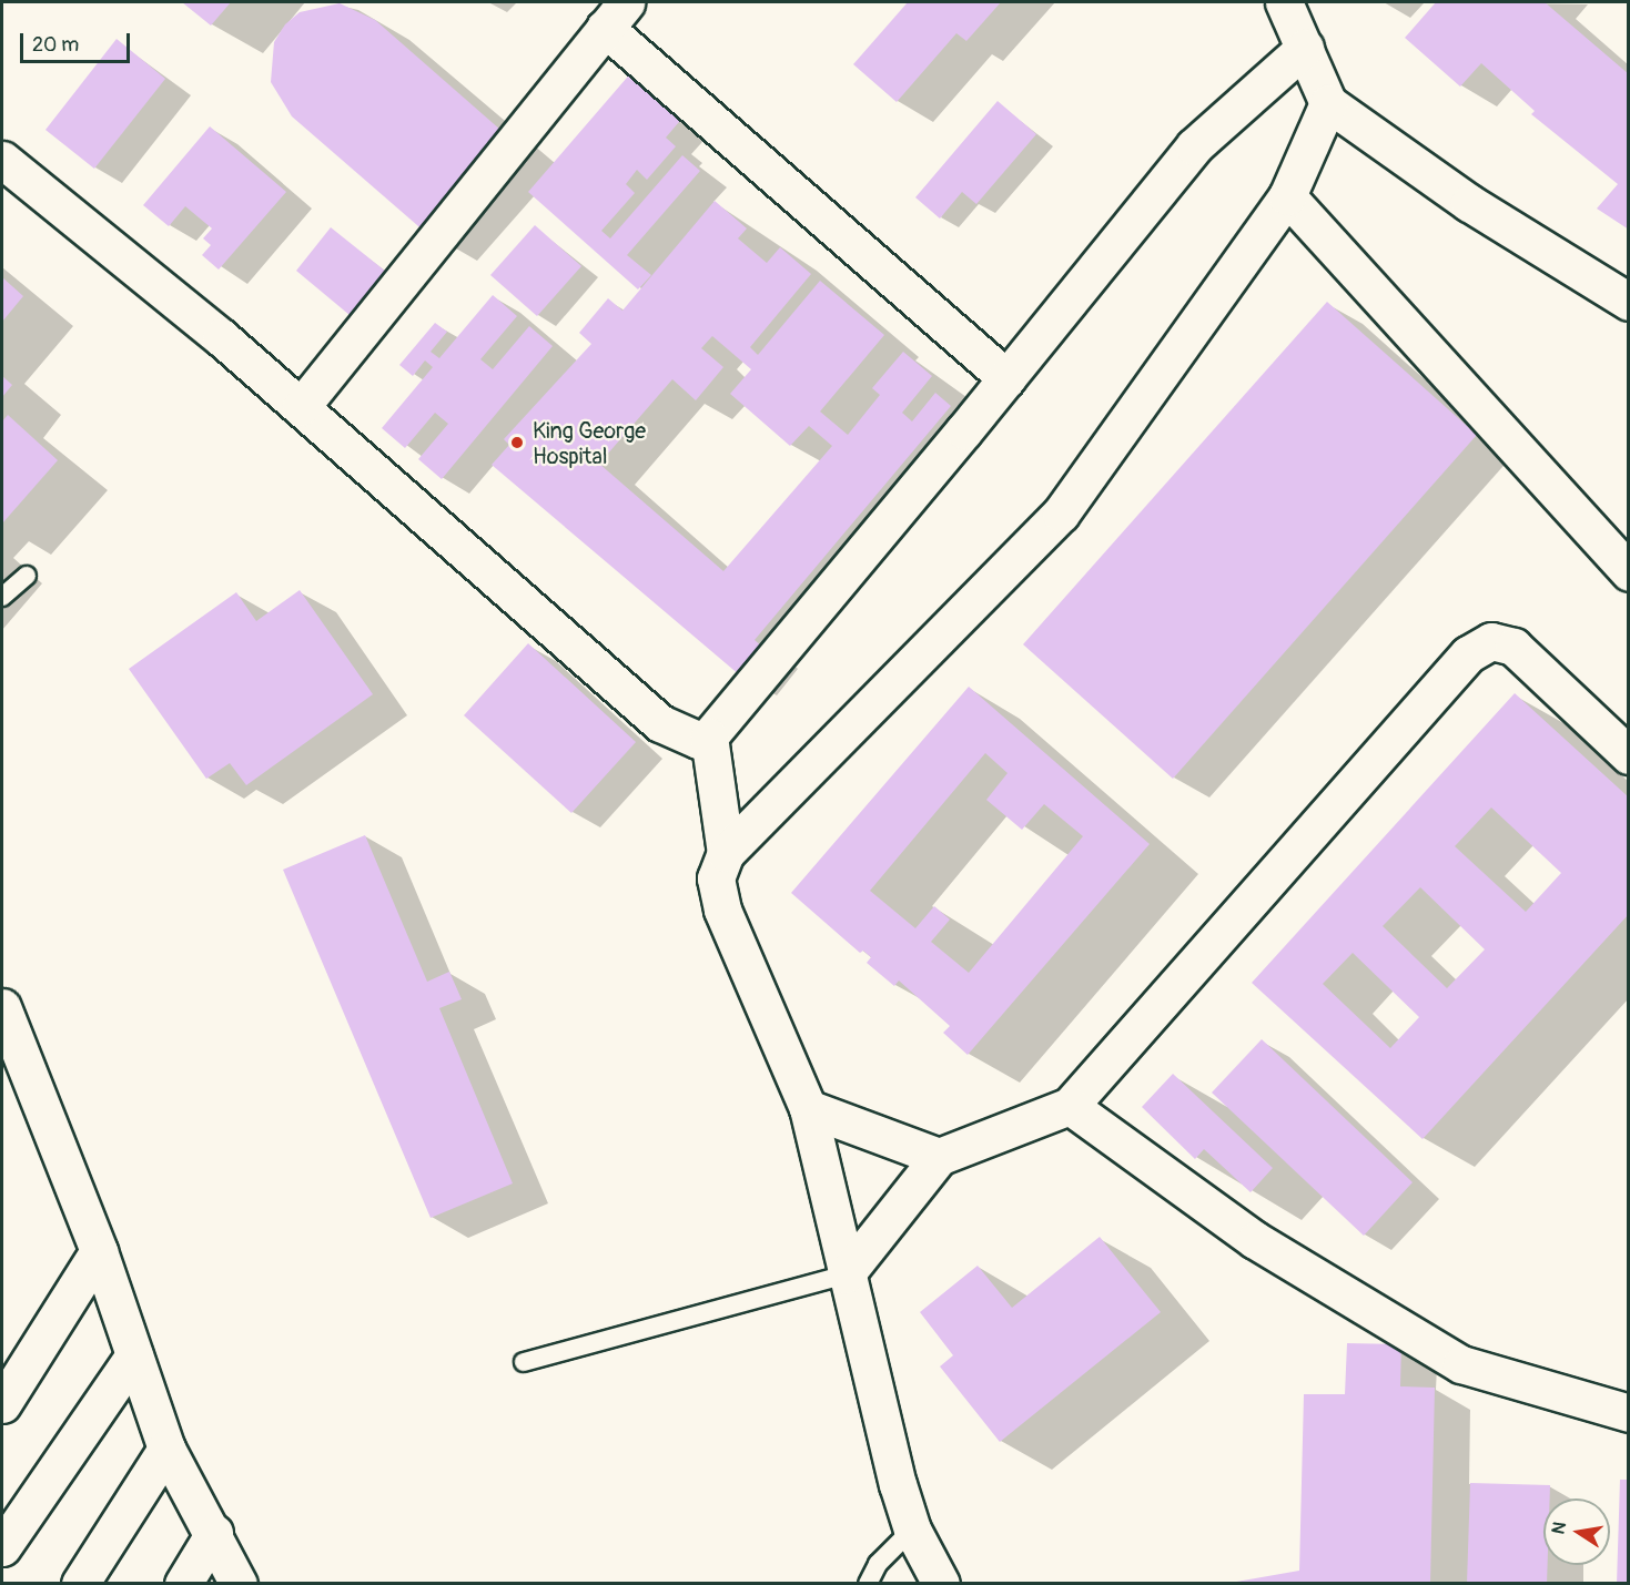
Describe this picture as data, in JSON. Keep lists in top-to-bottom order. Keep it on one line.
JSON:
{"places":["King George Hospital"],"scale_bar":"20 m","north":"left"}
